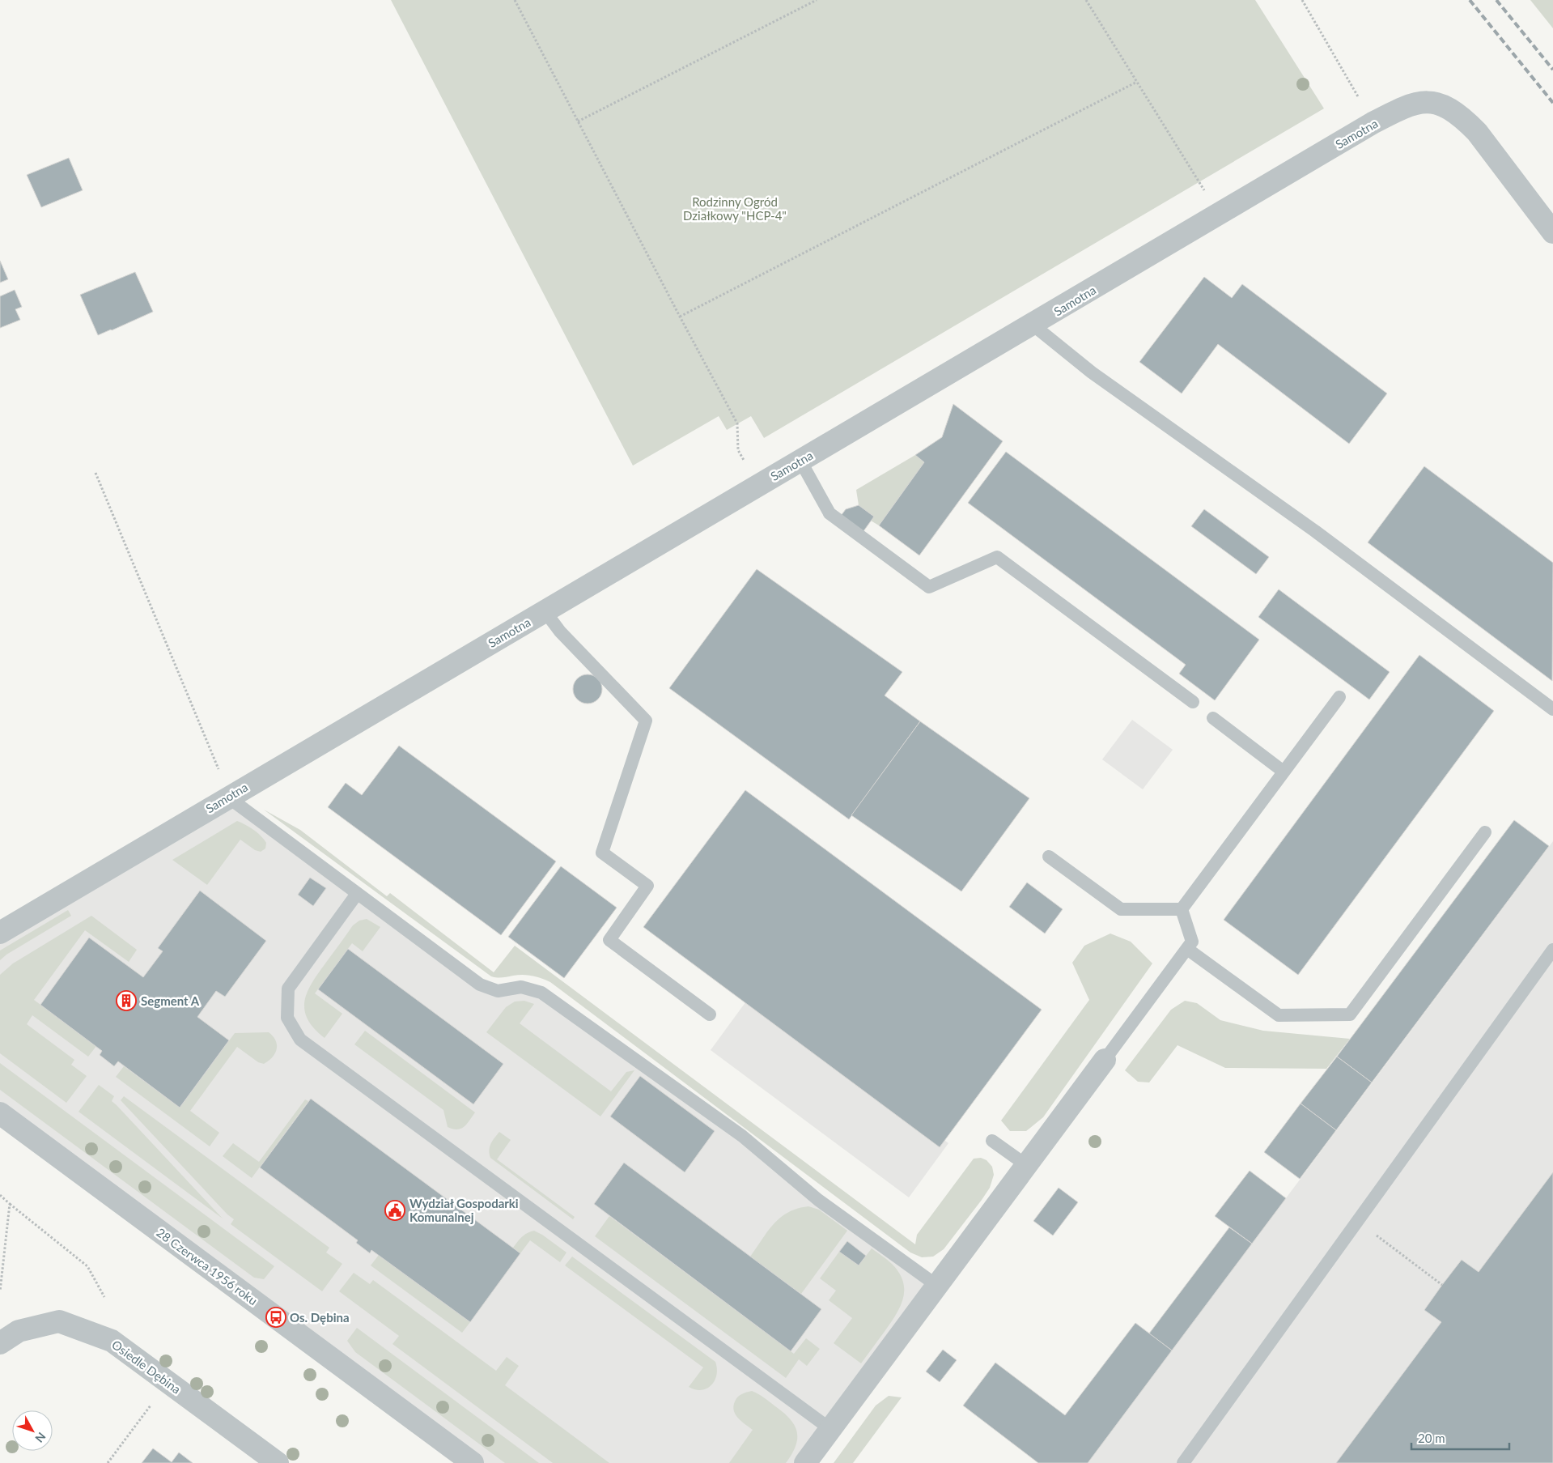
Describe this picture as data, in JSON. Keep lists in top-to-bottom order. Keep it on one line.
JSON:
{"streets":{"street":["Samotna","28 Czerwca 1956 roku","Osiedle Dębina"]},"parks":["Rodzinny Ogród Działkowy \"HCP-4\""],"places":{"building":["Segment A"],"public building":["Wydział Gospodarki Komunalnej"],"bus stop":["Os. Dębina"]},"scale_bar":"20 m","north":"bottom right"}
